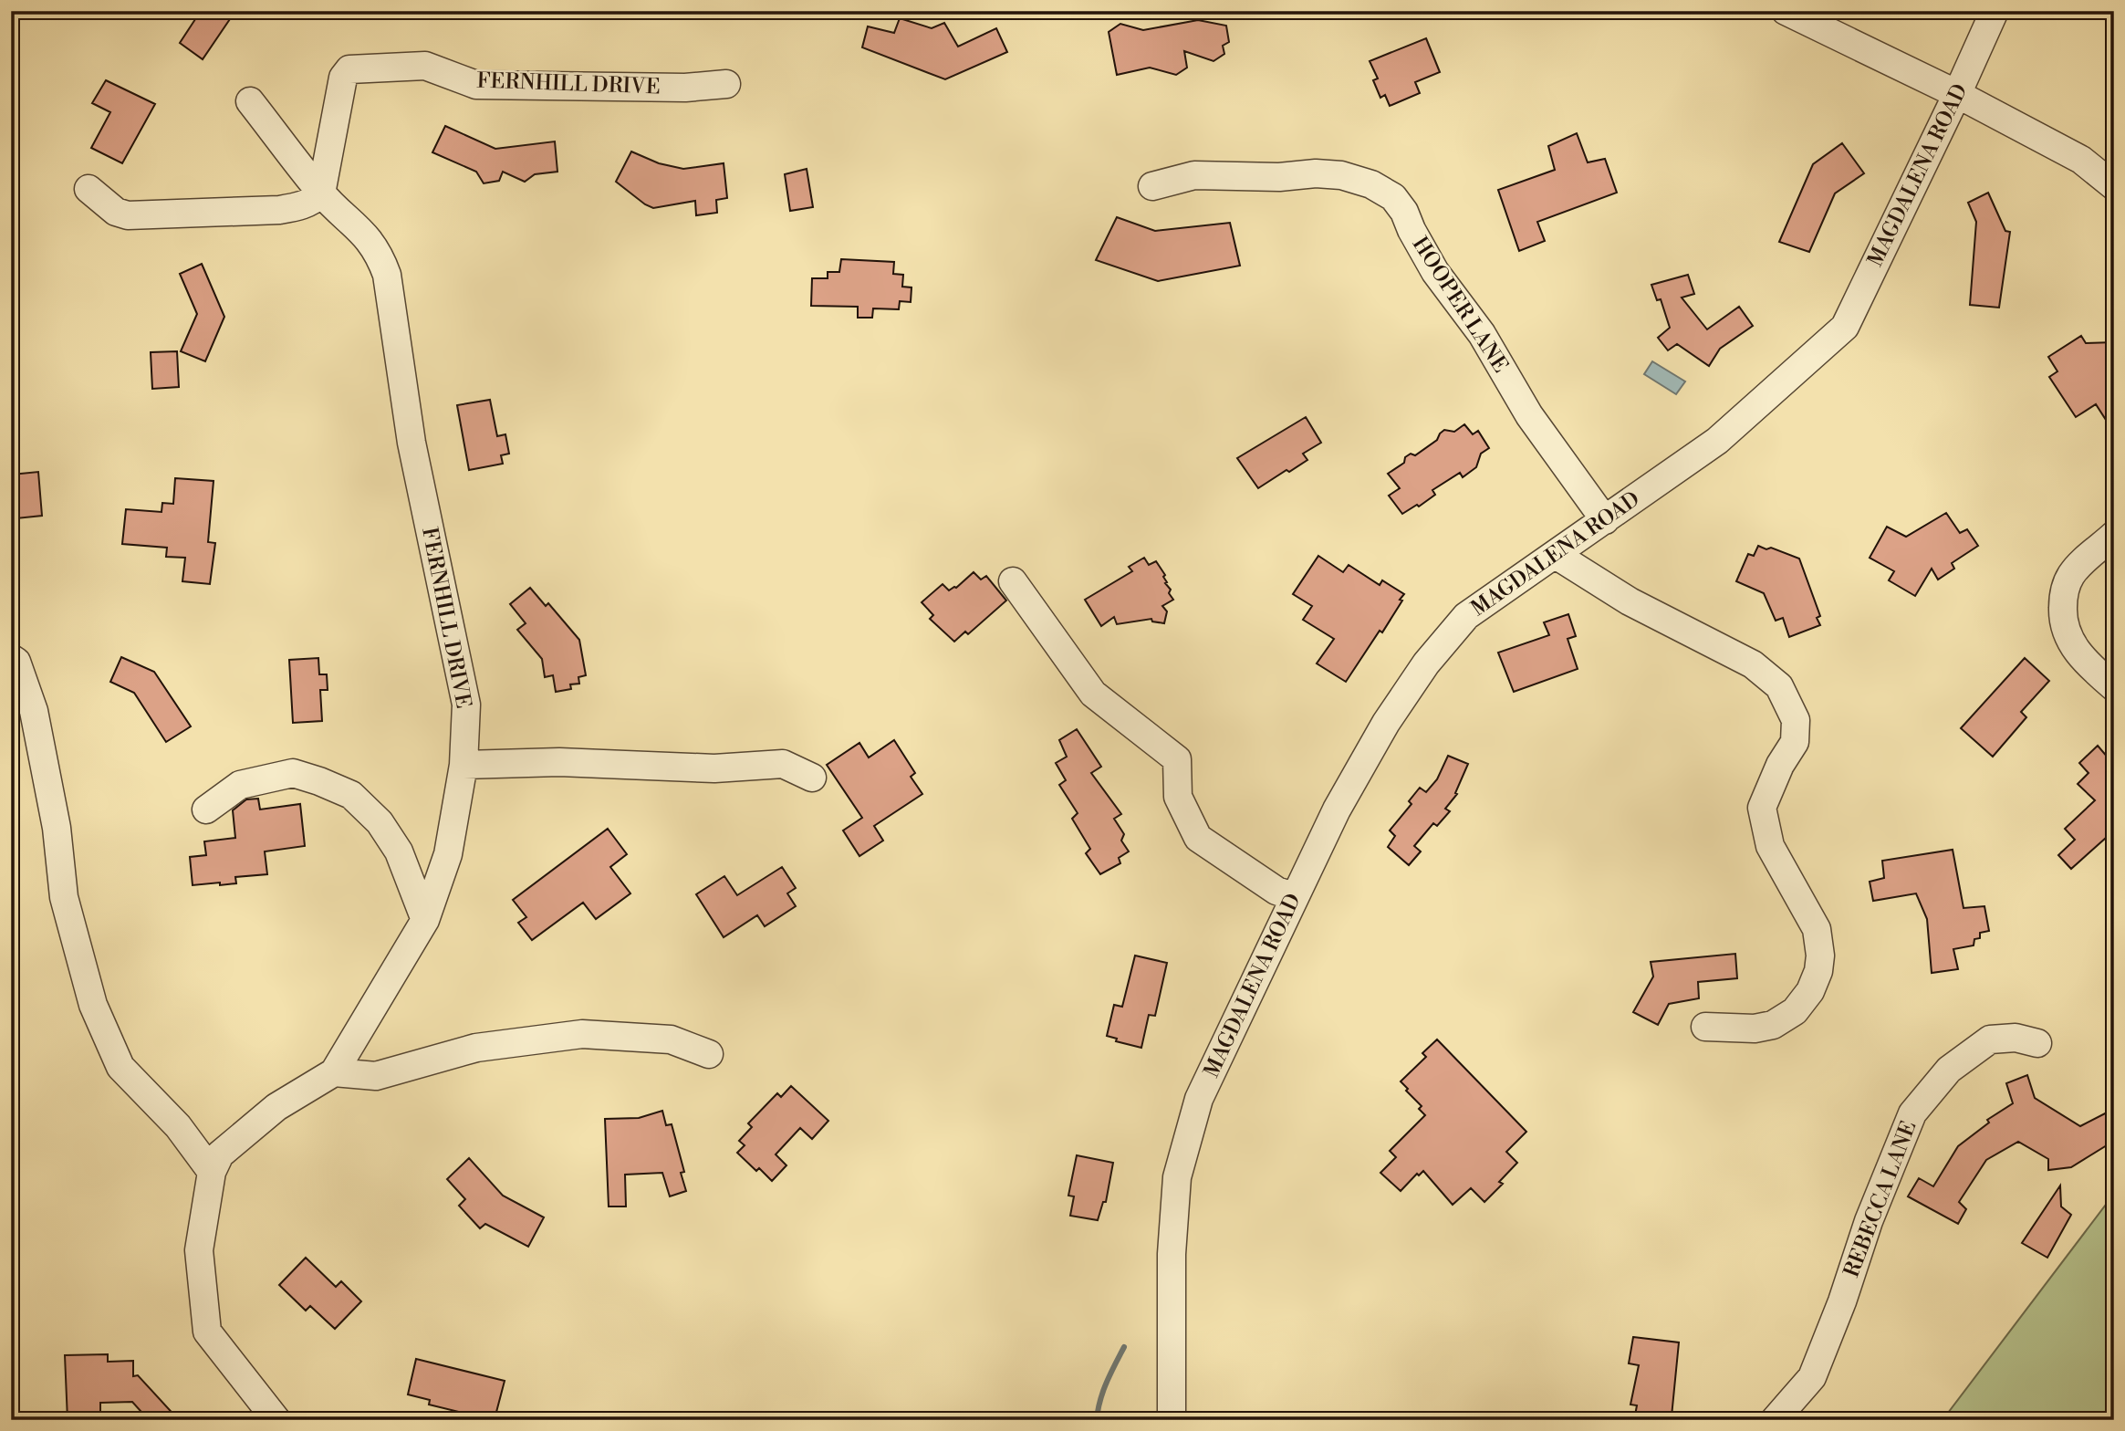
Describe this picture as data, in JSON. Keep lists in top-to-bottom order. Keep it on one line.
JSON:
{"streets":{"street":["FERNHILL DRIVE","MAGDALENA ROAD","HOOPER LANE","REBECCA LANE"]},"crossings":[["MAGDALENA ROAD","HOOPER LANE"]]}
